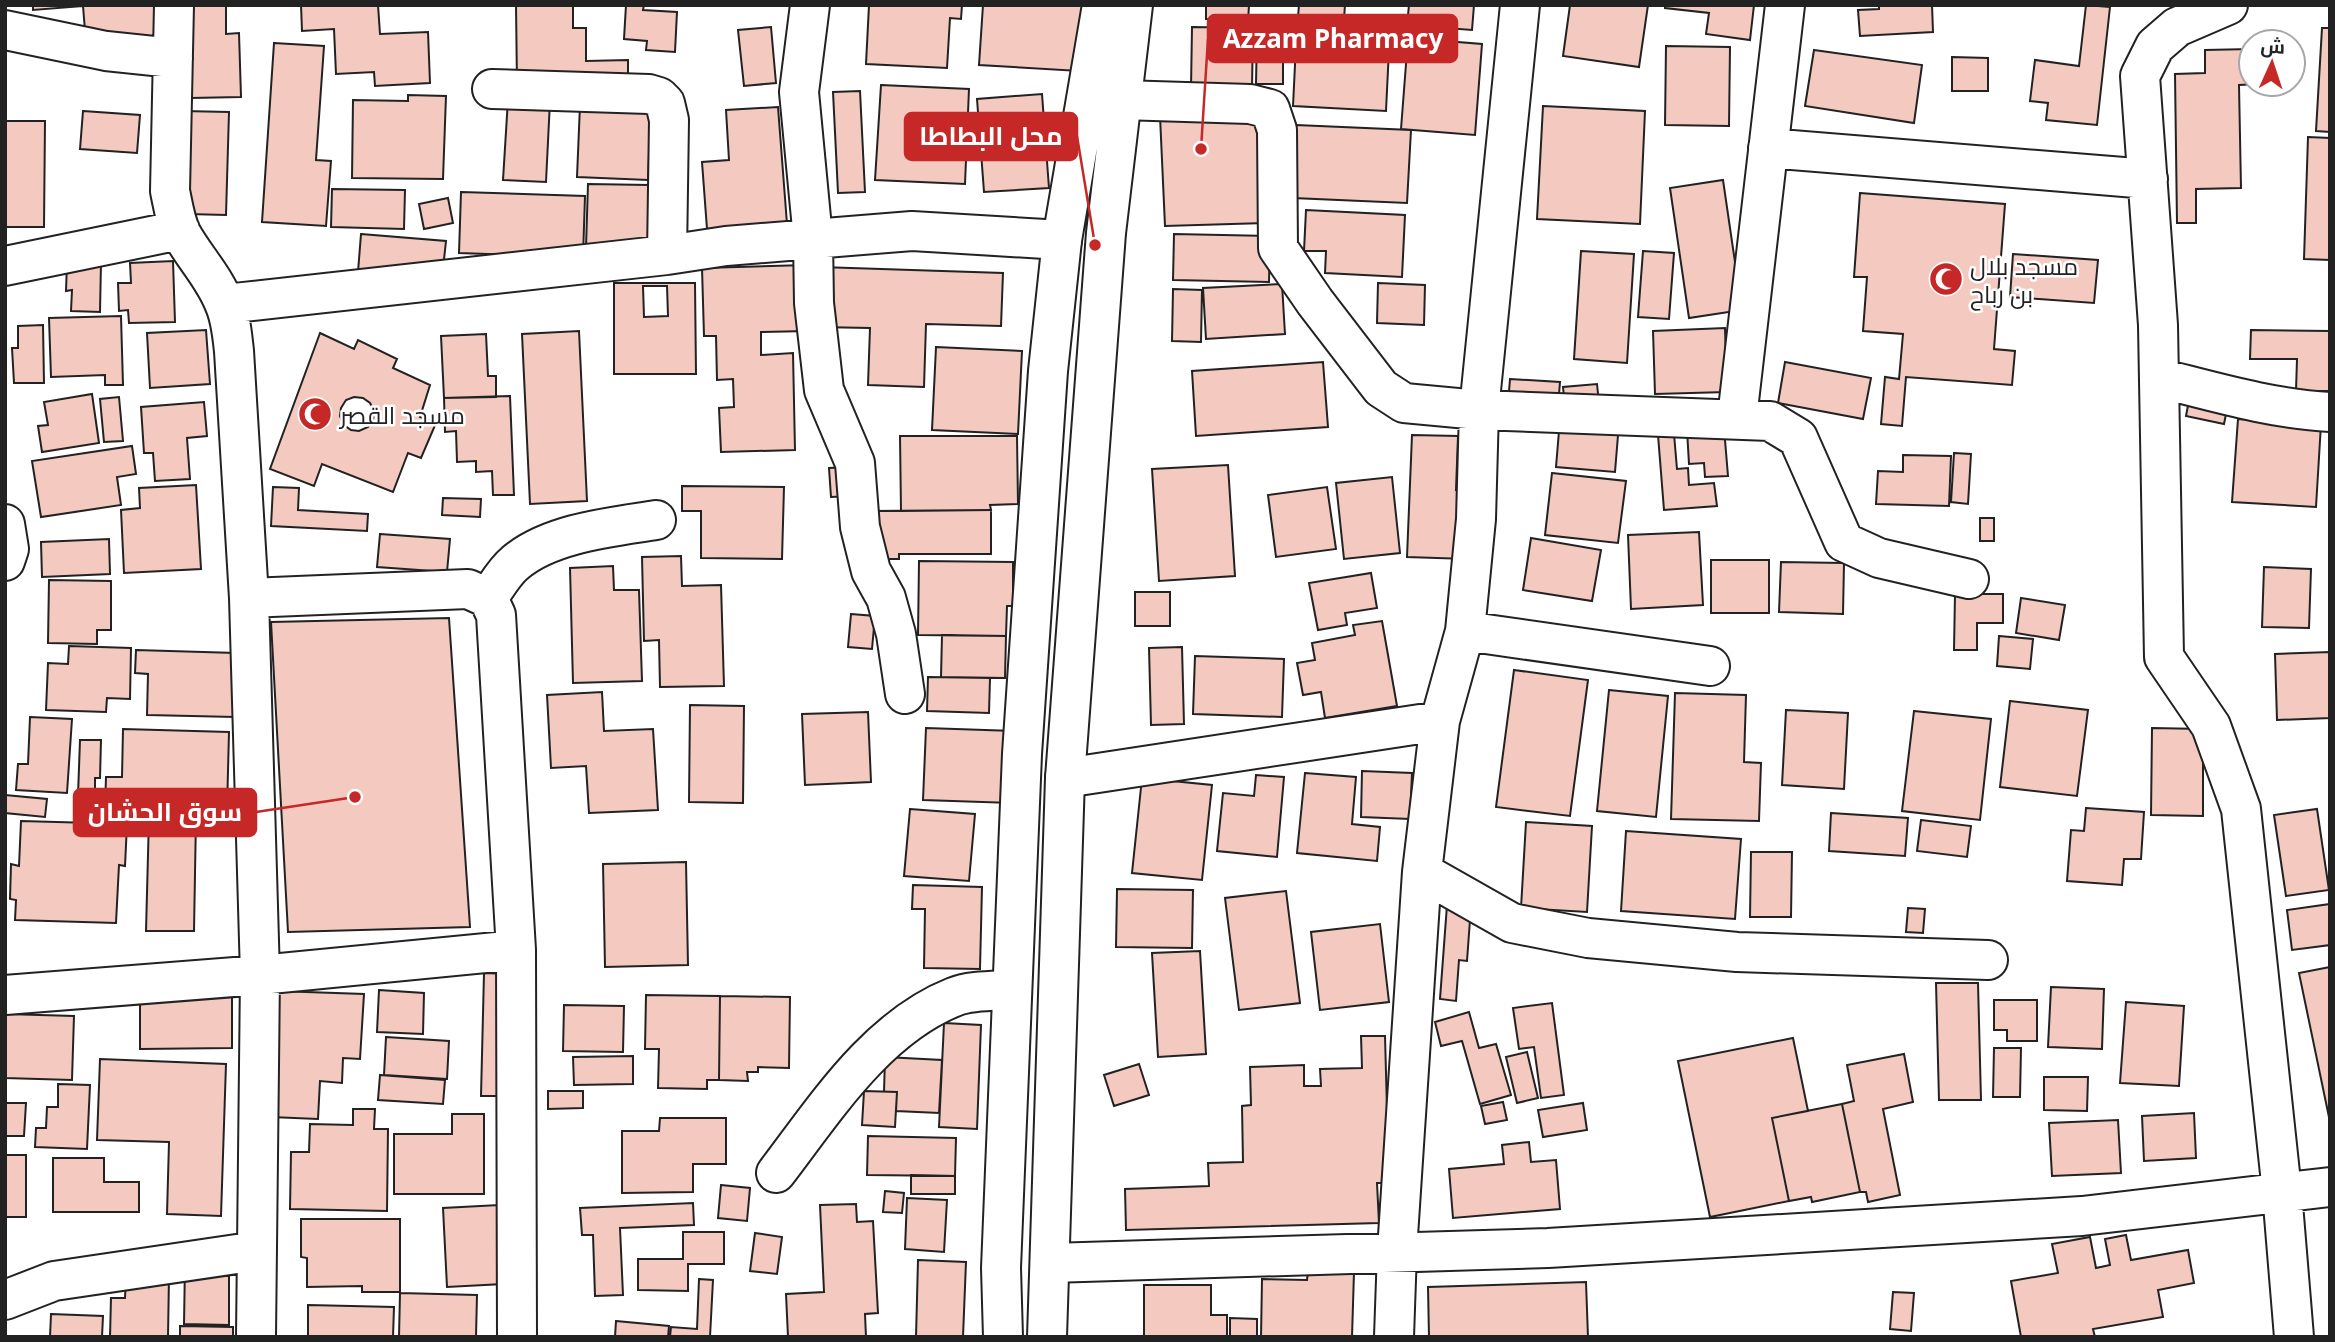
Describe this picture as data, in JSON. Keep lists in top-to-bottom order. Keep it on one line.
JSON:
{"places":{"other":["Azzam Pharmacy","محل البطاطا","سوق الحشان"],"mosque":["مسجد بلال بن رباح","مسجد القصر"]},"north":"top"}
